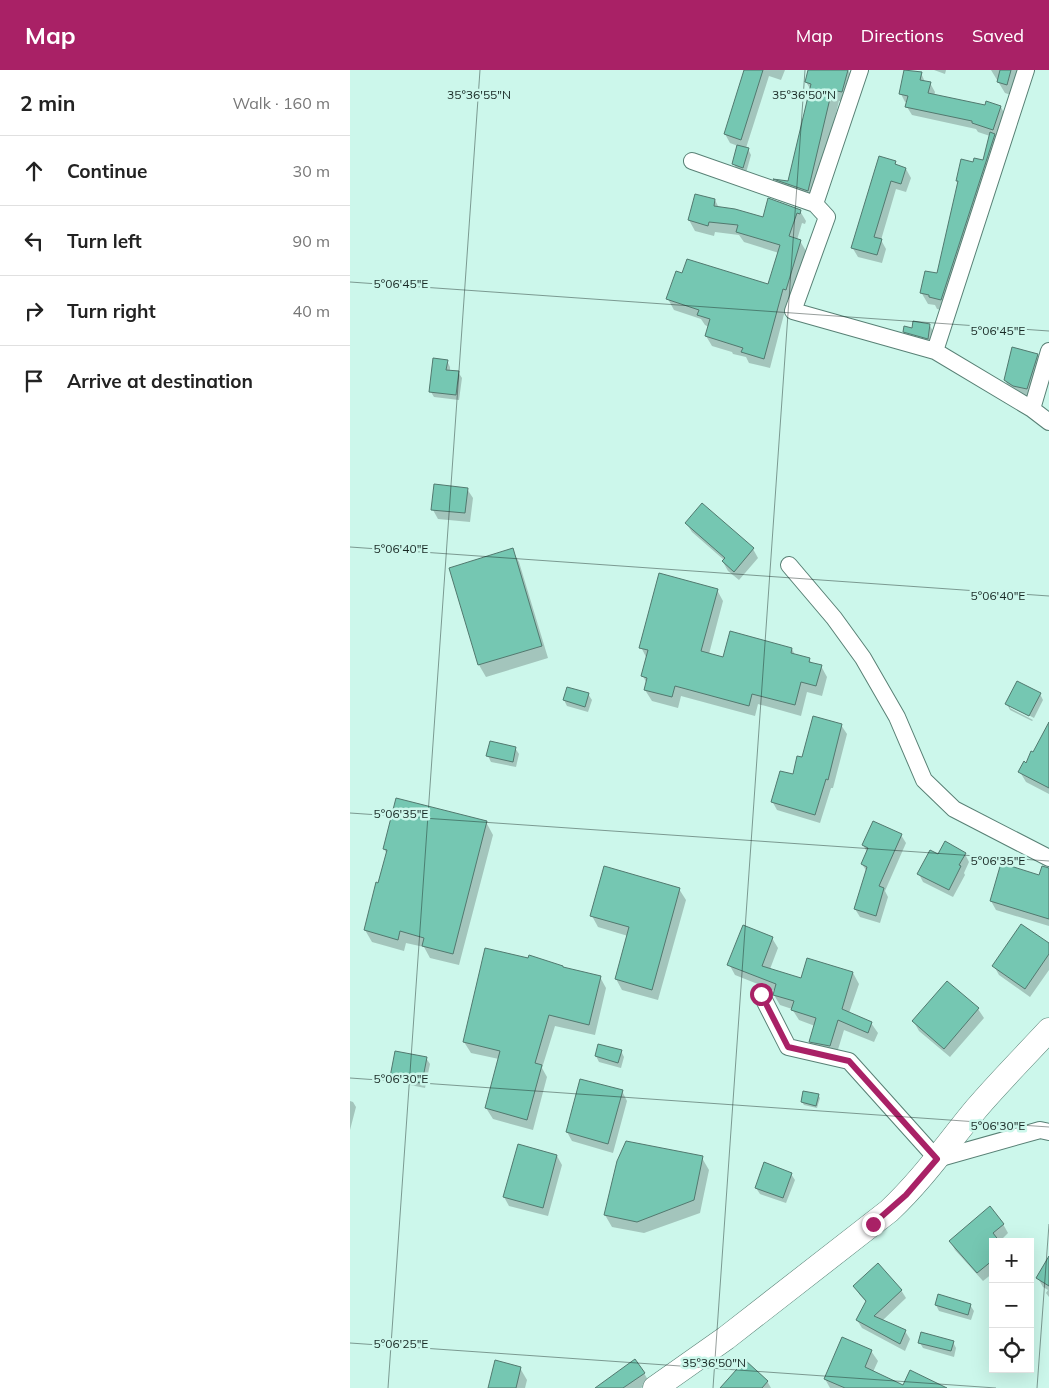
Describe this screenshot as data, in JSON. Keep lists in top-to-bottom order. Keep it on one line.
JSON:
{"page":{"header":"Map","nav":["Map","Directions","Saved"],"heading":["2 min","Walk · 160 m"],"list":[["Continue","30 m"],["Turn left","90 m"],["Turn right","40 m"],"Arrive at destination"],"map_buttons":["+","−"]},"coordinates":["35°36'55\"N","35°36'50\"N","5°06'45\"E","5°06'40\"E","5°06'35\"E","5°06'30\"E","5°06'25\"E"]}
